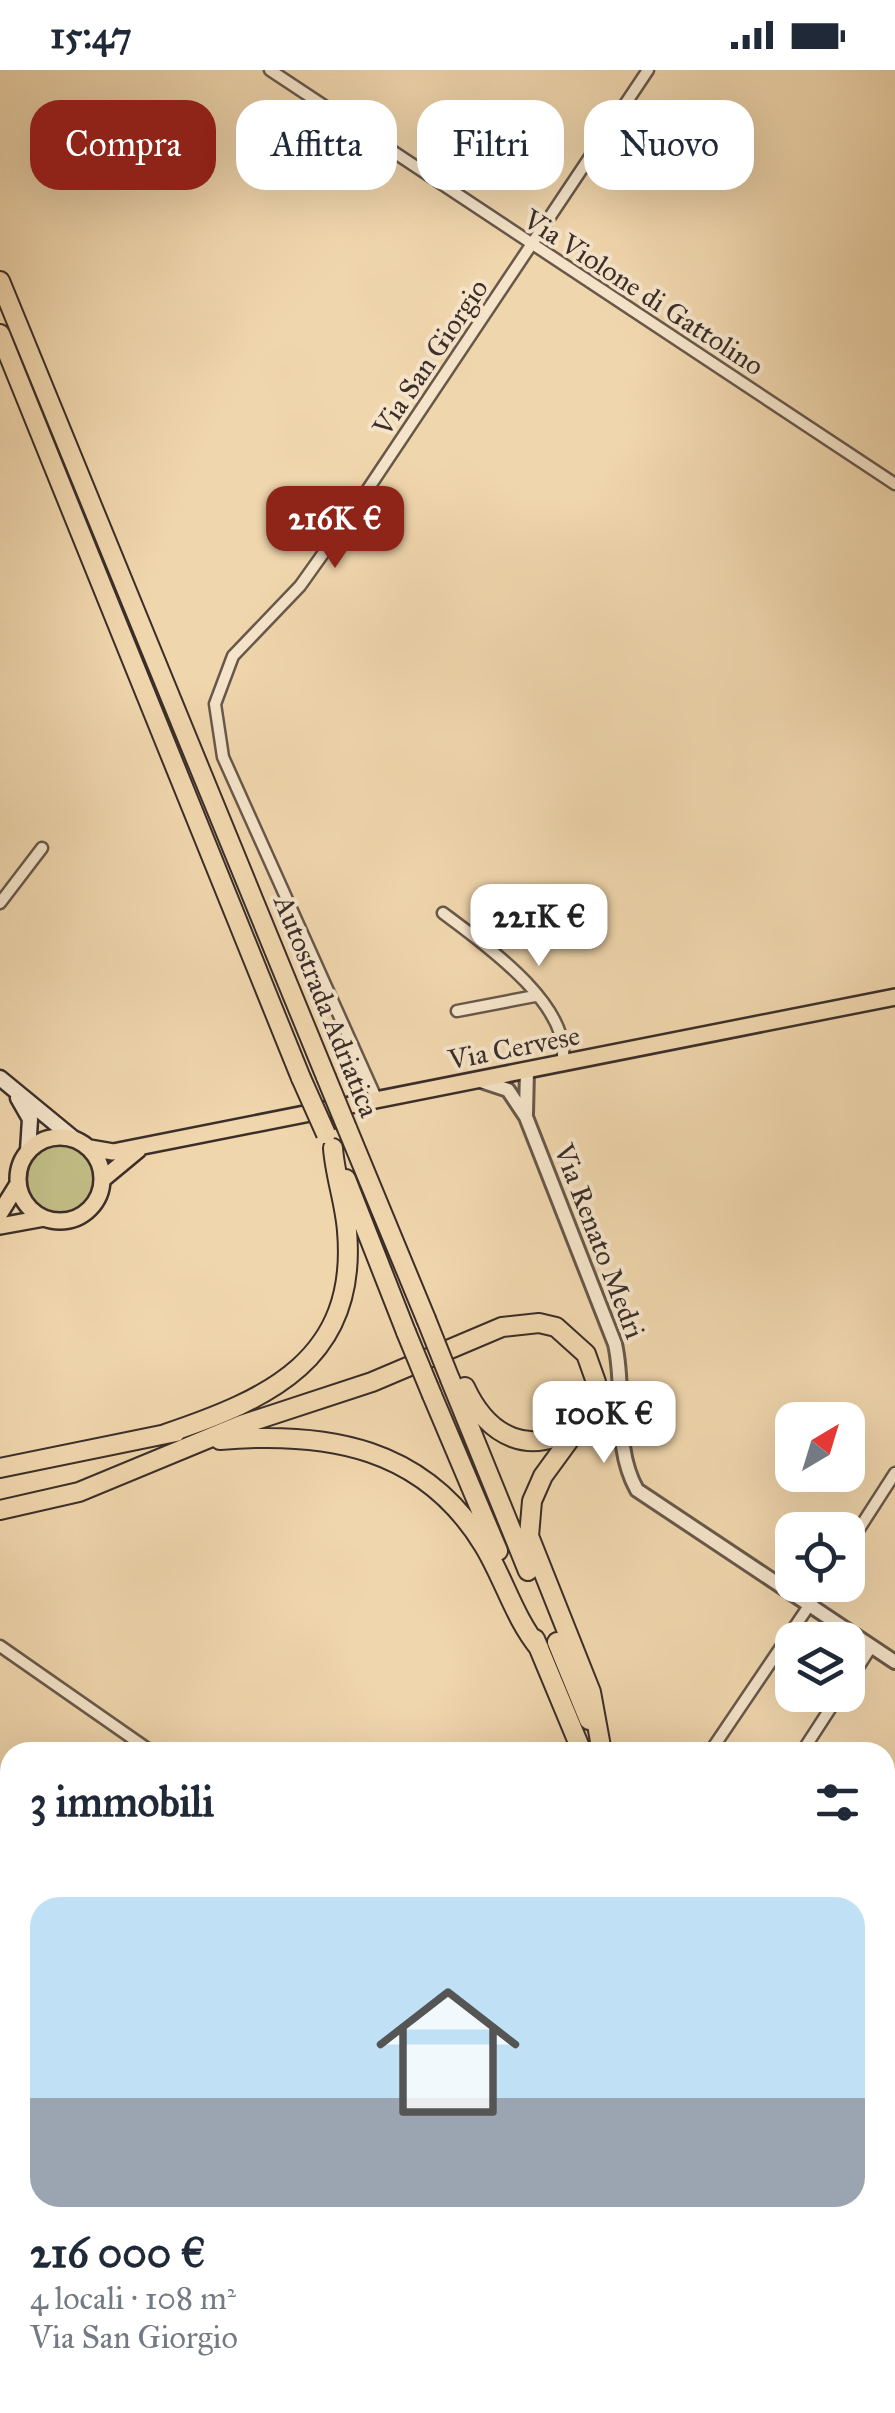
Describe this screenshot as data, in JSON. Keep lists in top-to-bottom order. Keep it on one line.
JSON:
{"streets":{"highway":["Autostrada Adriatica"],"main road":["Via Cervese"],"street":["Via Violone di Gattolino","Via San Giorgio","Via Renato Medri"]},"crossings":[["Via Violone di Gattolino","Via San Giorgio"],["Via San Giorgio","Via Cervese"],["Via Cervese","Via Renato Medri"]],"north":"top right","page":{"status":"15:47","chip":["Compra","Affitta","Filtri","Nuovo"],"price":["216K €","221K €","100K €"],"heading":"3 immobili","list":[{"name":"216 000 €","note":"4 locali · 108 m² · Via San Giorgio"}]}}
